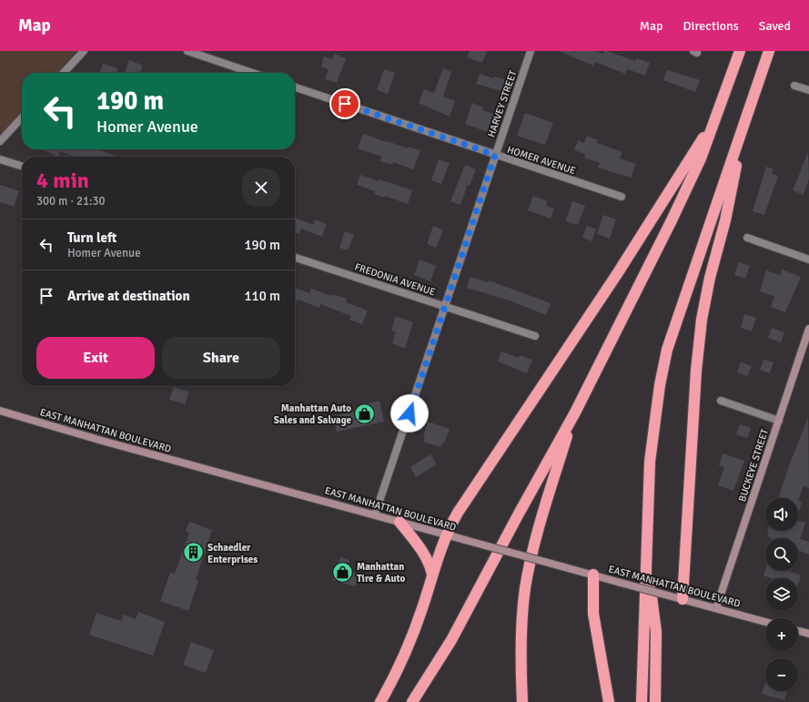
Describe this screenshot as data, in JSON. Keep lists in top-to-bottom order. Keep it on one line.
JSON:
{"streets":{"street":["HARVEY STREET","HOMER AVENUE","FREDONIA AVENUE","EAST MANHATTAN BOULEVARD","BUCKEYE STREET"]},"crossings":[["HARVEY STREET","HOMER AVENUE"],["HARVEY STREET","FREDONIA AVENUE"],["HARVEY STREET","EAST MANHATTAN BOULEVARD"],["EAST MANHATTAN BOULEVARD","BUCKEYE STREET"]],"places":{"shop":["Manhattan Auto Sales and Salvage","Manhattan Tire & Auto"],"building":["Schaedler Enterprises"]},"page":{"header":"Map","nav":["Map","Directions","Saved"],"turn":["190 m","Homer Avenue"],"heading":["4 min","300 m · 21:30"],"list":[{"name":"Turn left","note":"Homer Avenue","value":"190 m"},{"name":"Arrive at destination","value":"110 m"}],"buttons":["Exit","Share"],"map_buttons":["+","−"]}}
